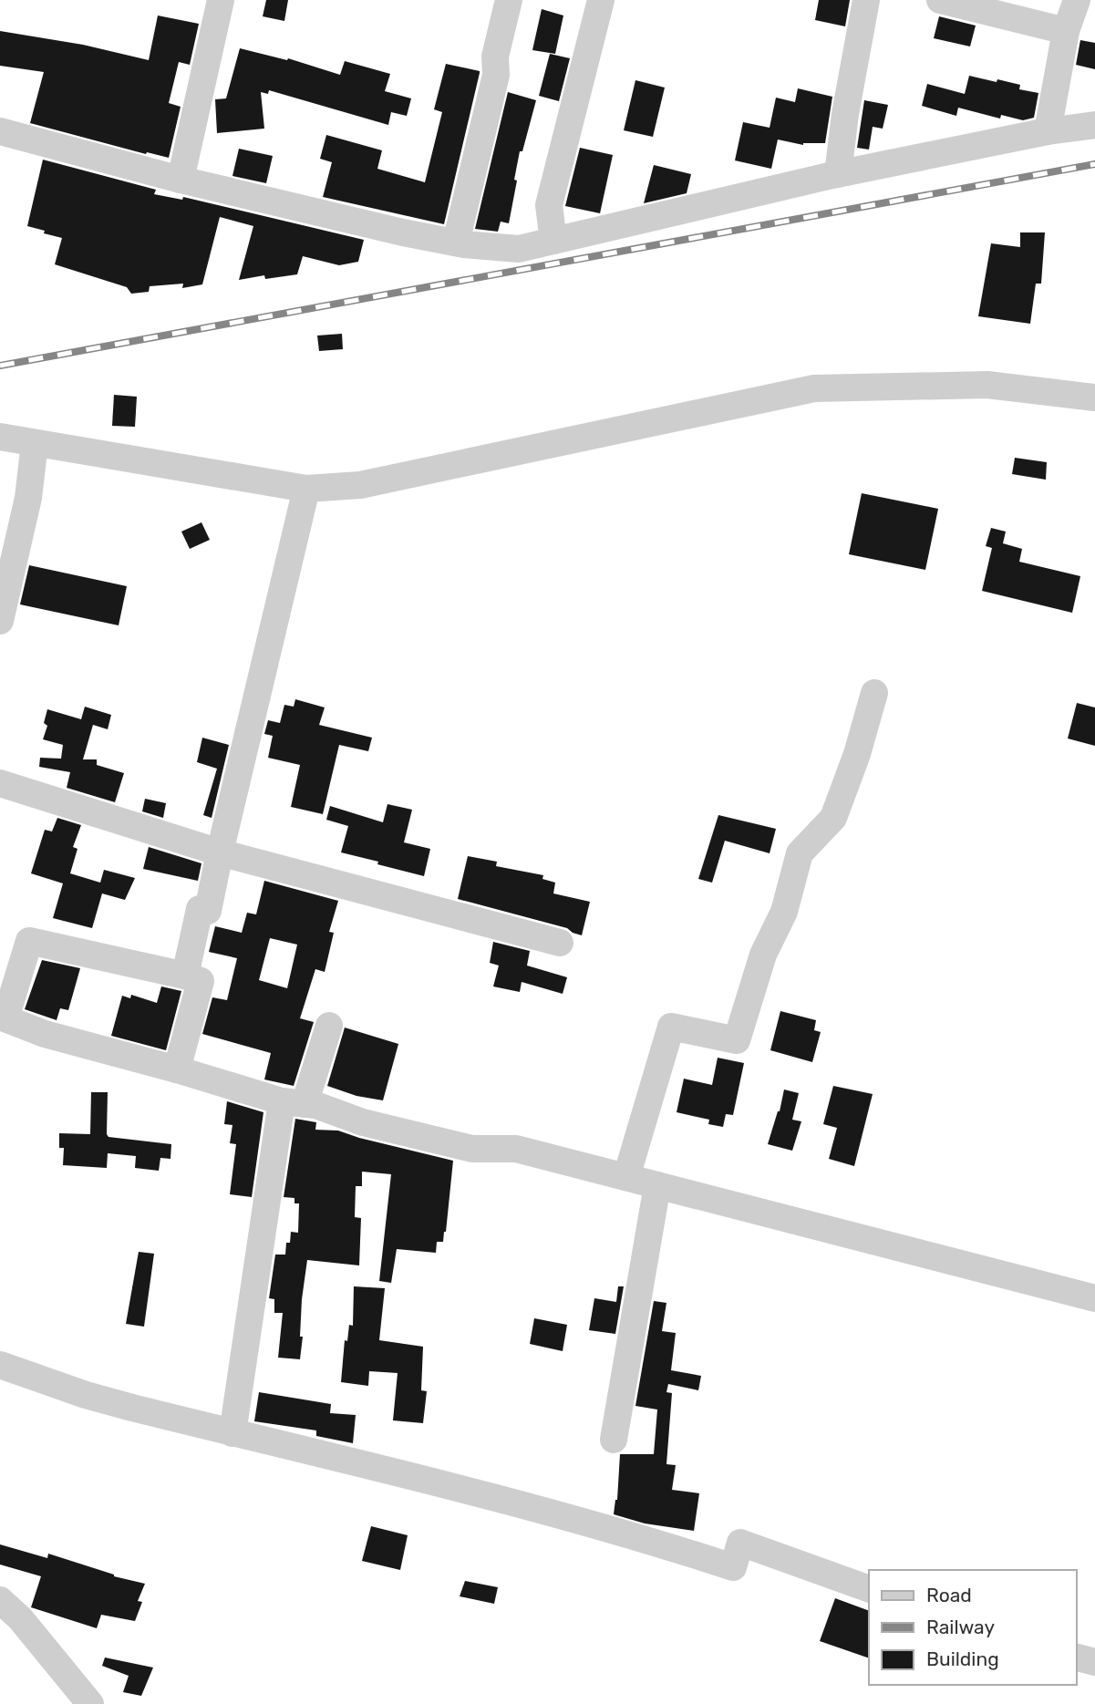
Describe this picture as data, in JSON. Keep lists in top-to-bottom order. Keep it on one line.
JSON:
{"legend":["Road","Railway","Building"]}
